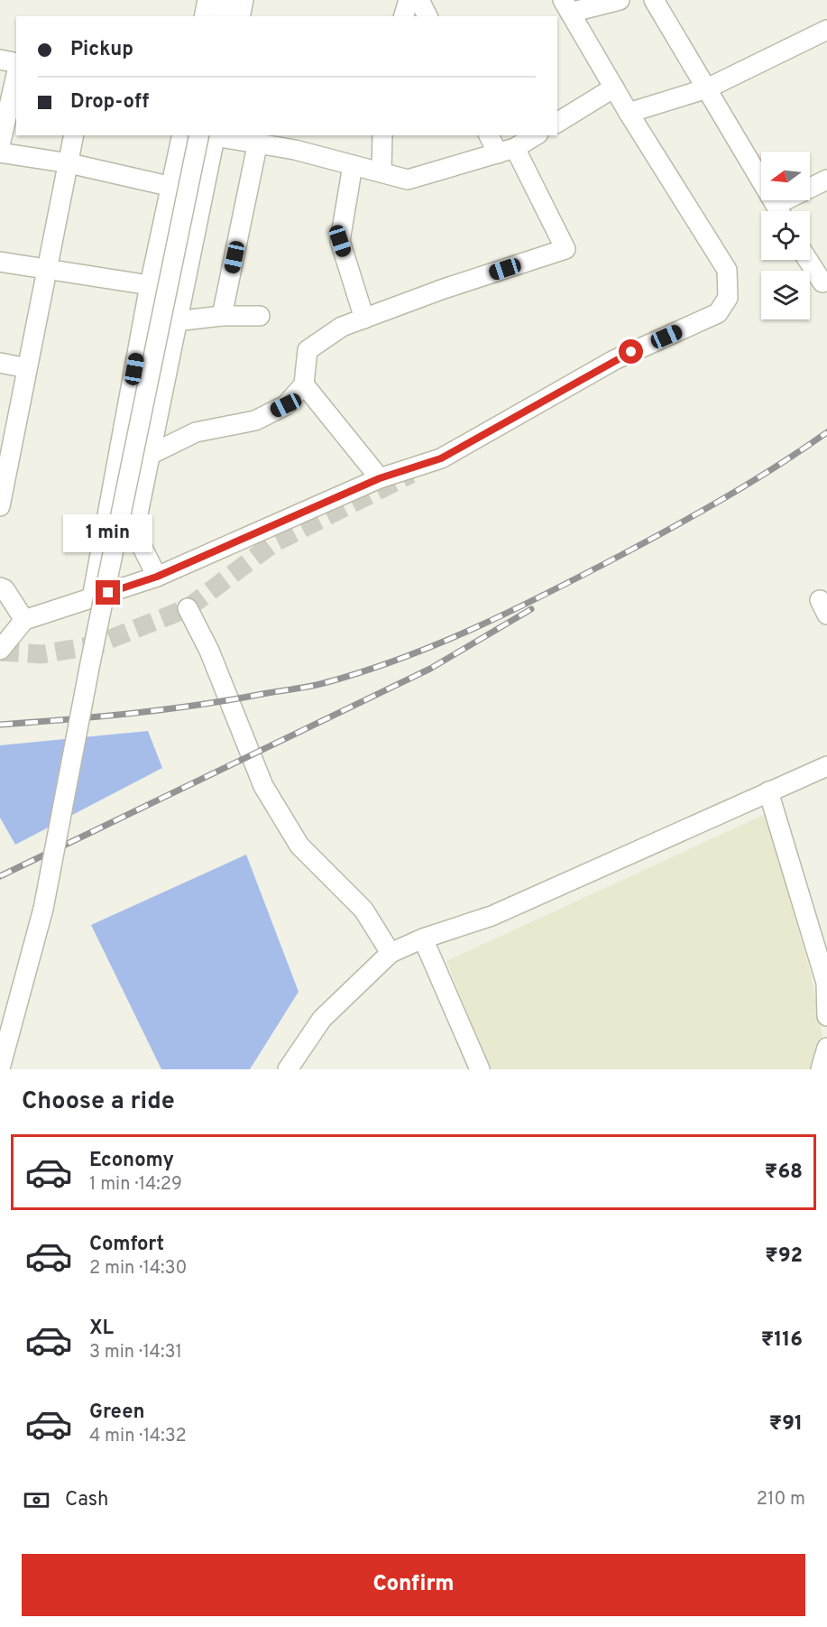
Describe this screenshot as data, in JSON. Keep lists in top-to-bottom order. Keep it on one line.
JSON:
{"north":"left","page":{"banner":["Pickup","Drop-off"],"bubble":"1 min","heading":"Choose a ride","list":[{"name":"Economy","note":"1 min · 14:29","value":"₹68"},{"name":"Comfort","note":"2 min · 14:30","value":"₹92"},{"name":"XL","note":"3 min · 14:31","value":"₹116"},{"name":"Green","note":"4 min · 14:32","value":"₹91"}],"pay":["Cash","210 m"],"buttons":"Confirm"}}
